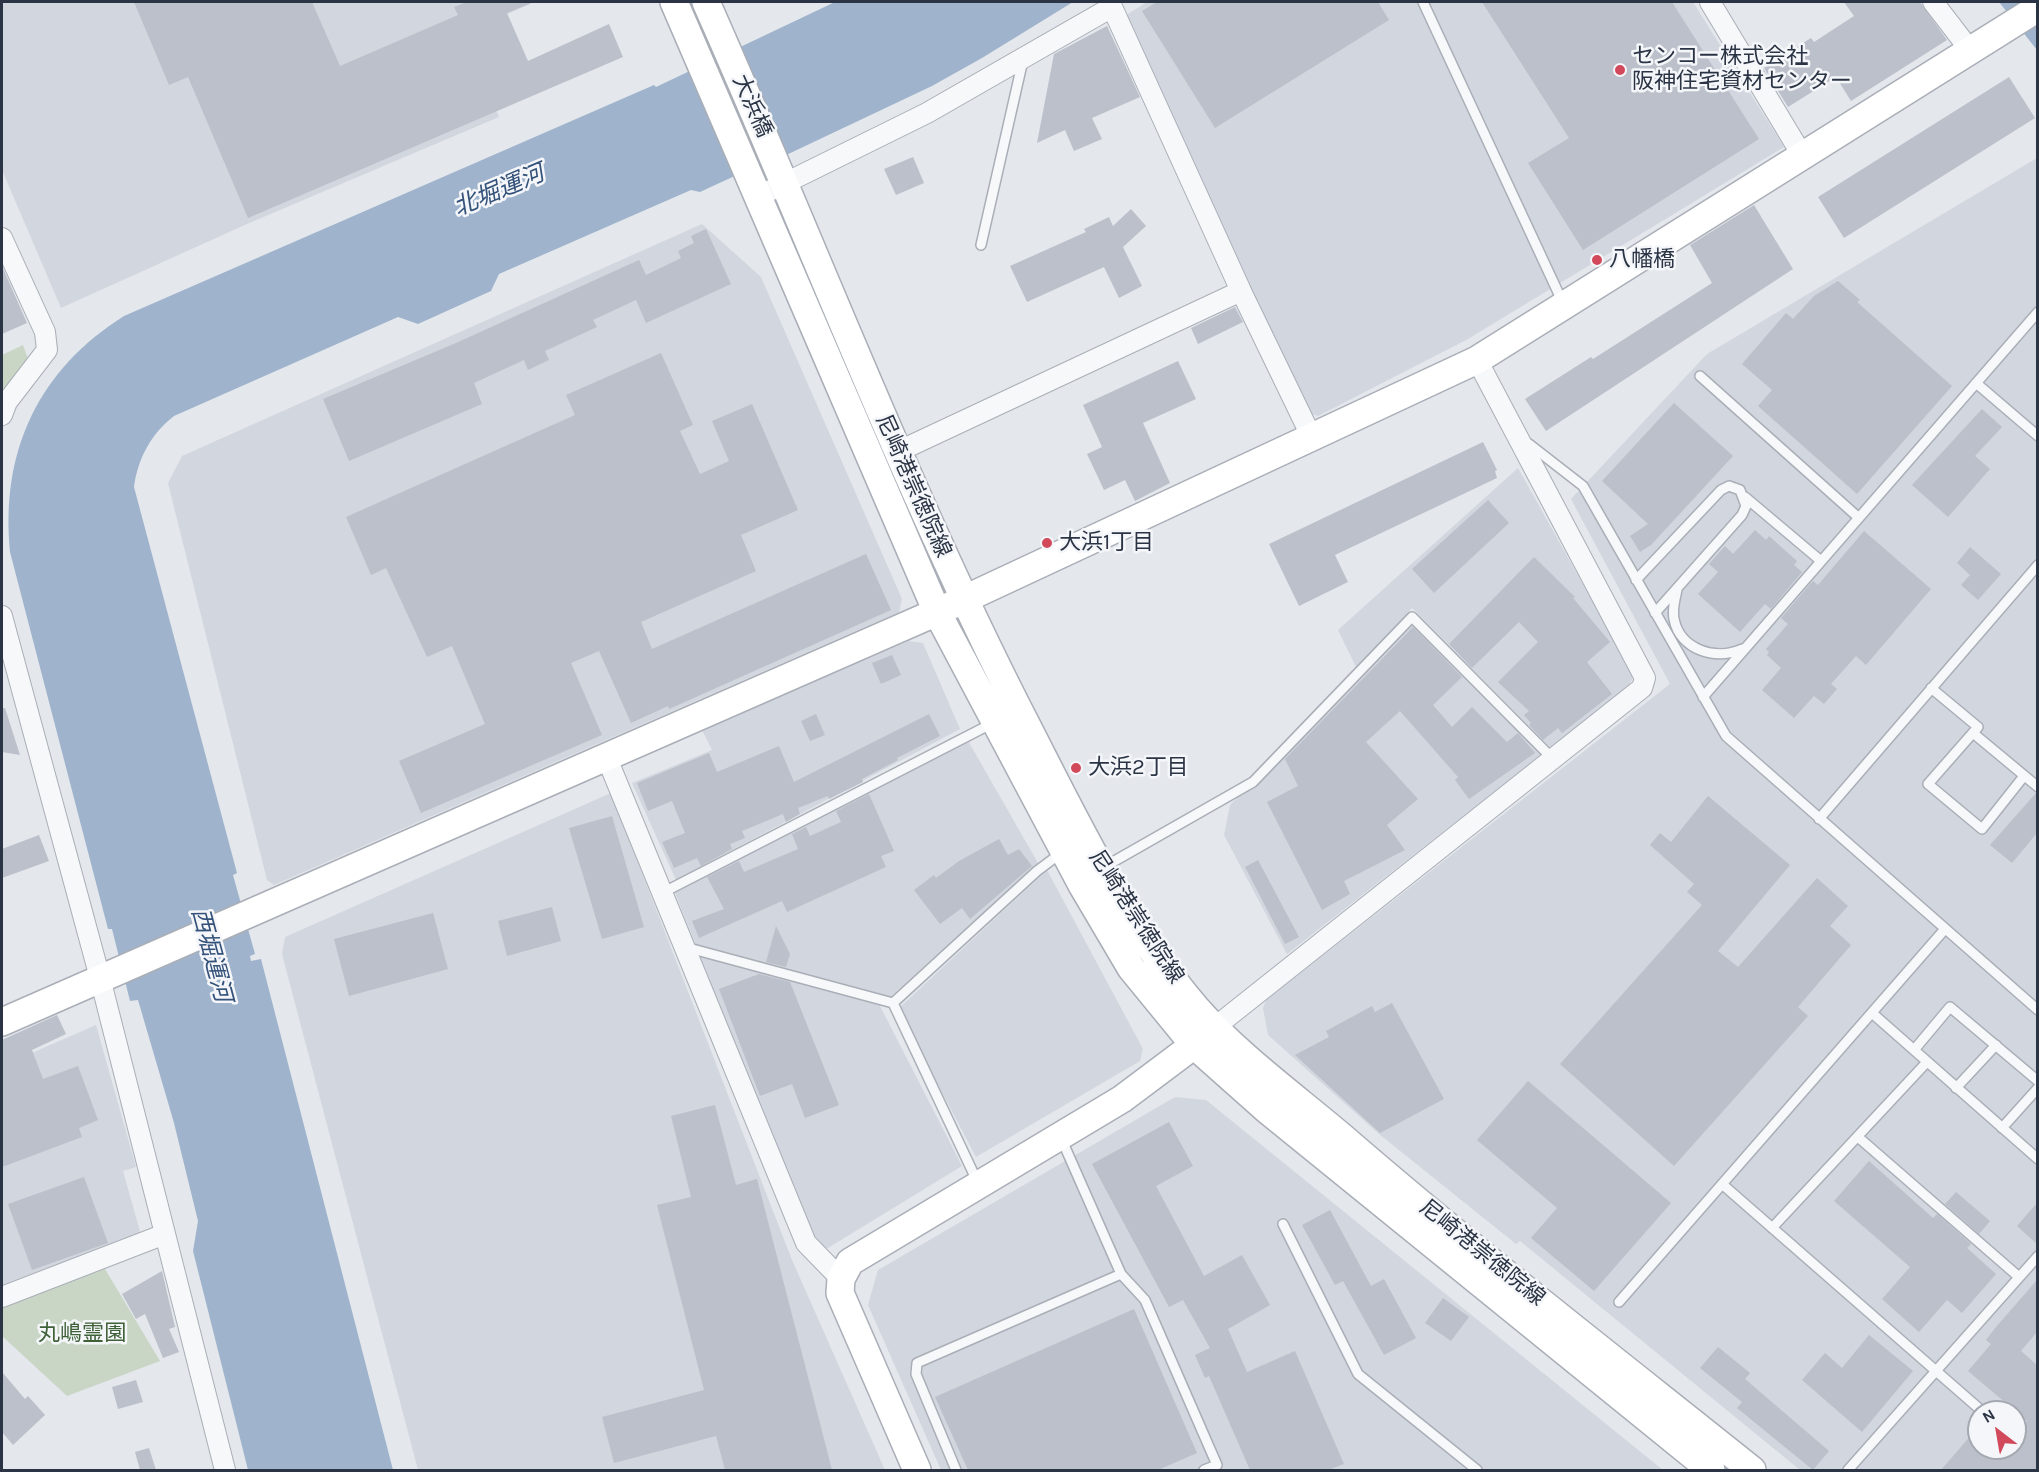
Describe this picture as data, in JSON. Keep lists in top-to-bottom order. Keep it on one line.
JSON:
{"streets":{"main road":["大浜橋","尼崎港崇徳院線"]},"crossings":[["大浜橋","尼崎港崇徳院線"]],"water":["北堀運河","西堀運河"],"parks":["丸嶋霊園"],"places":["センコー株式会社 阪神住宅資材センター","八幡橋","大浜1丁目","大浜2丁目"],"north":"top left"}
